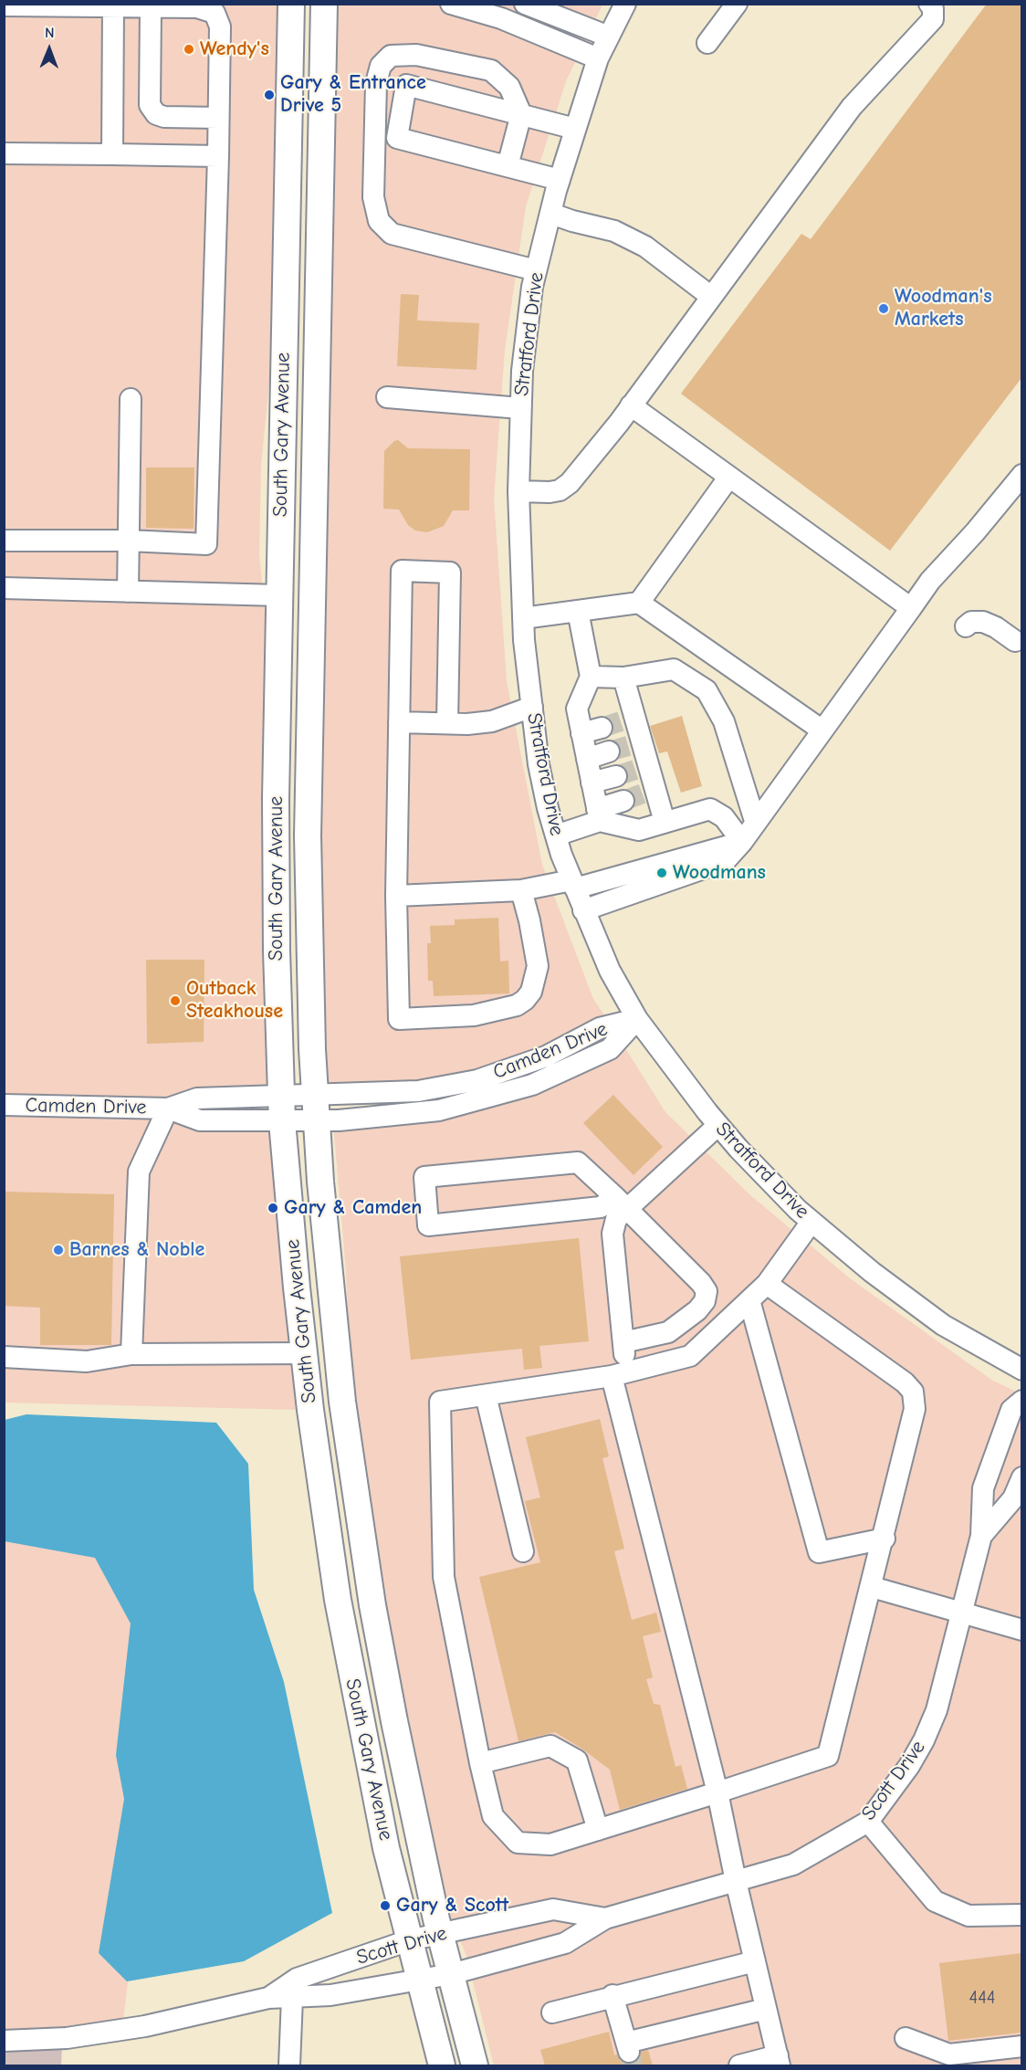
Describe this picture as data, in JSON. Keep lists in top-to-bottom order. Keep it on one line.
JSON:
{"streets":{"main road":["South Gary Avenue"],"street":["Stratford Drive","Camden Drive","Scott Drive"]},"crossings":[["Stratford Drive","Camden Drive"],["South Gary Avenue","Camden Drive"],["South Gary Avenue","Scott Drive"]],"places":["Wendy's","Gary & Entrance Drive 5","Woodman's Markets","Woodmans","Outback Steakhouse","Gary & Camden","Barnes & Noble","Gary & Scott"],"house_numbers":["444"],"north":"top"}
